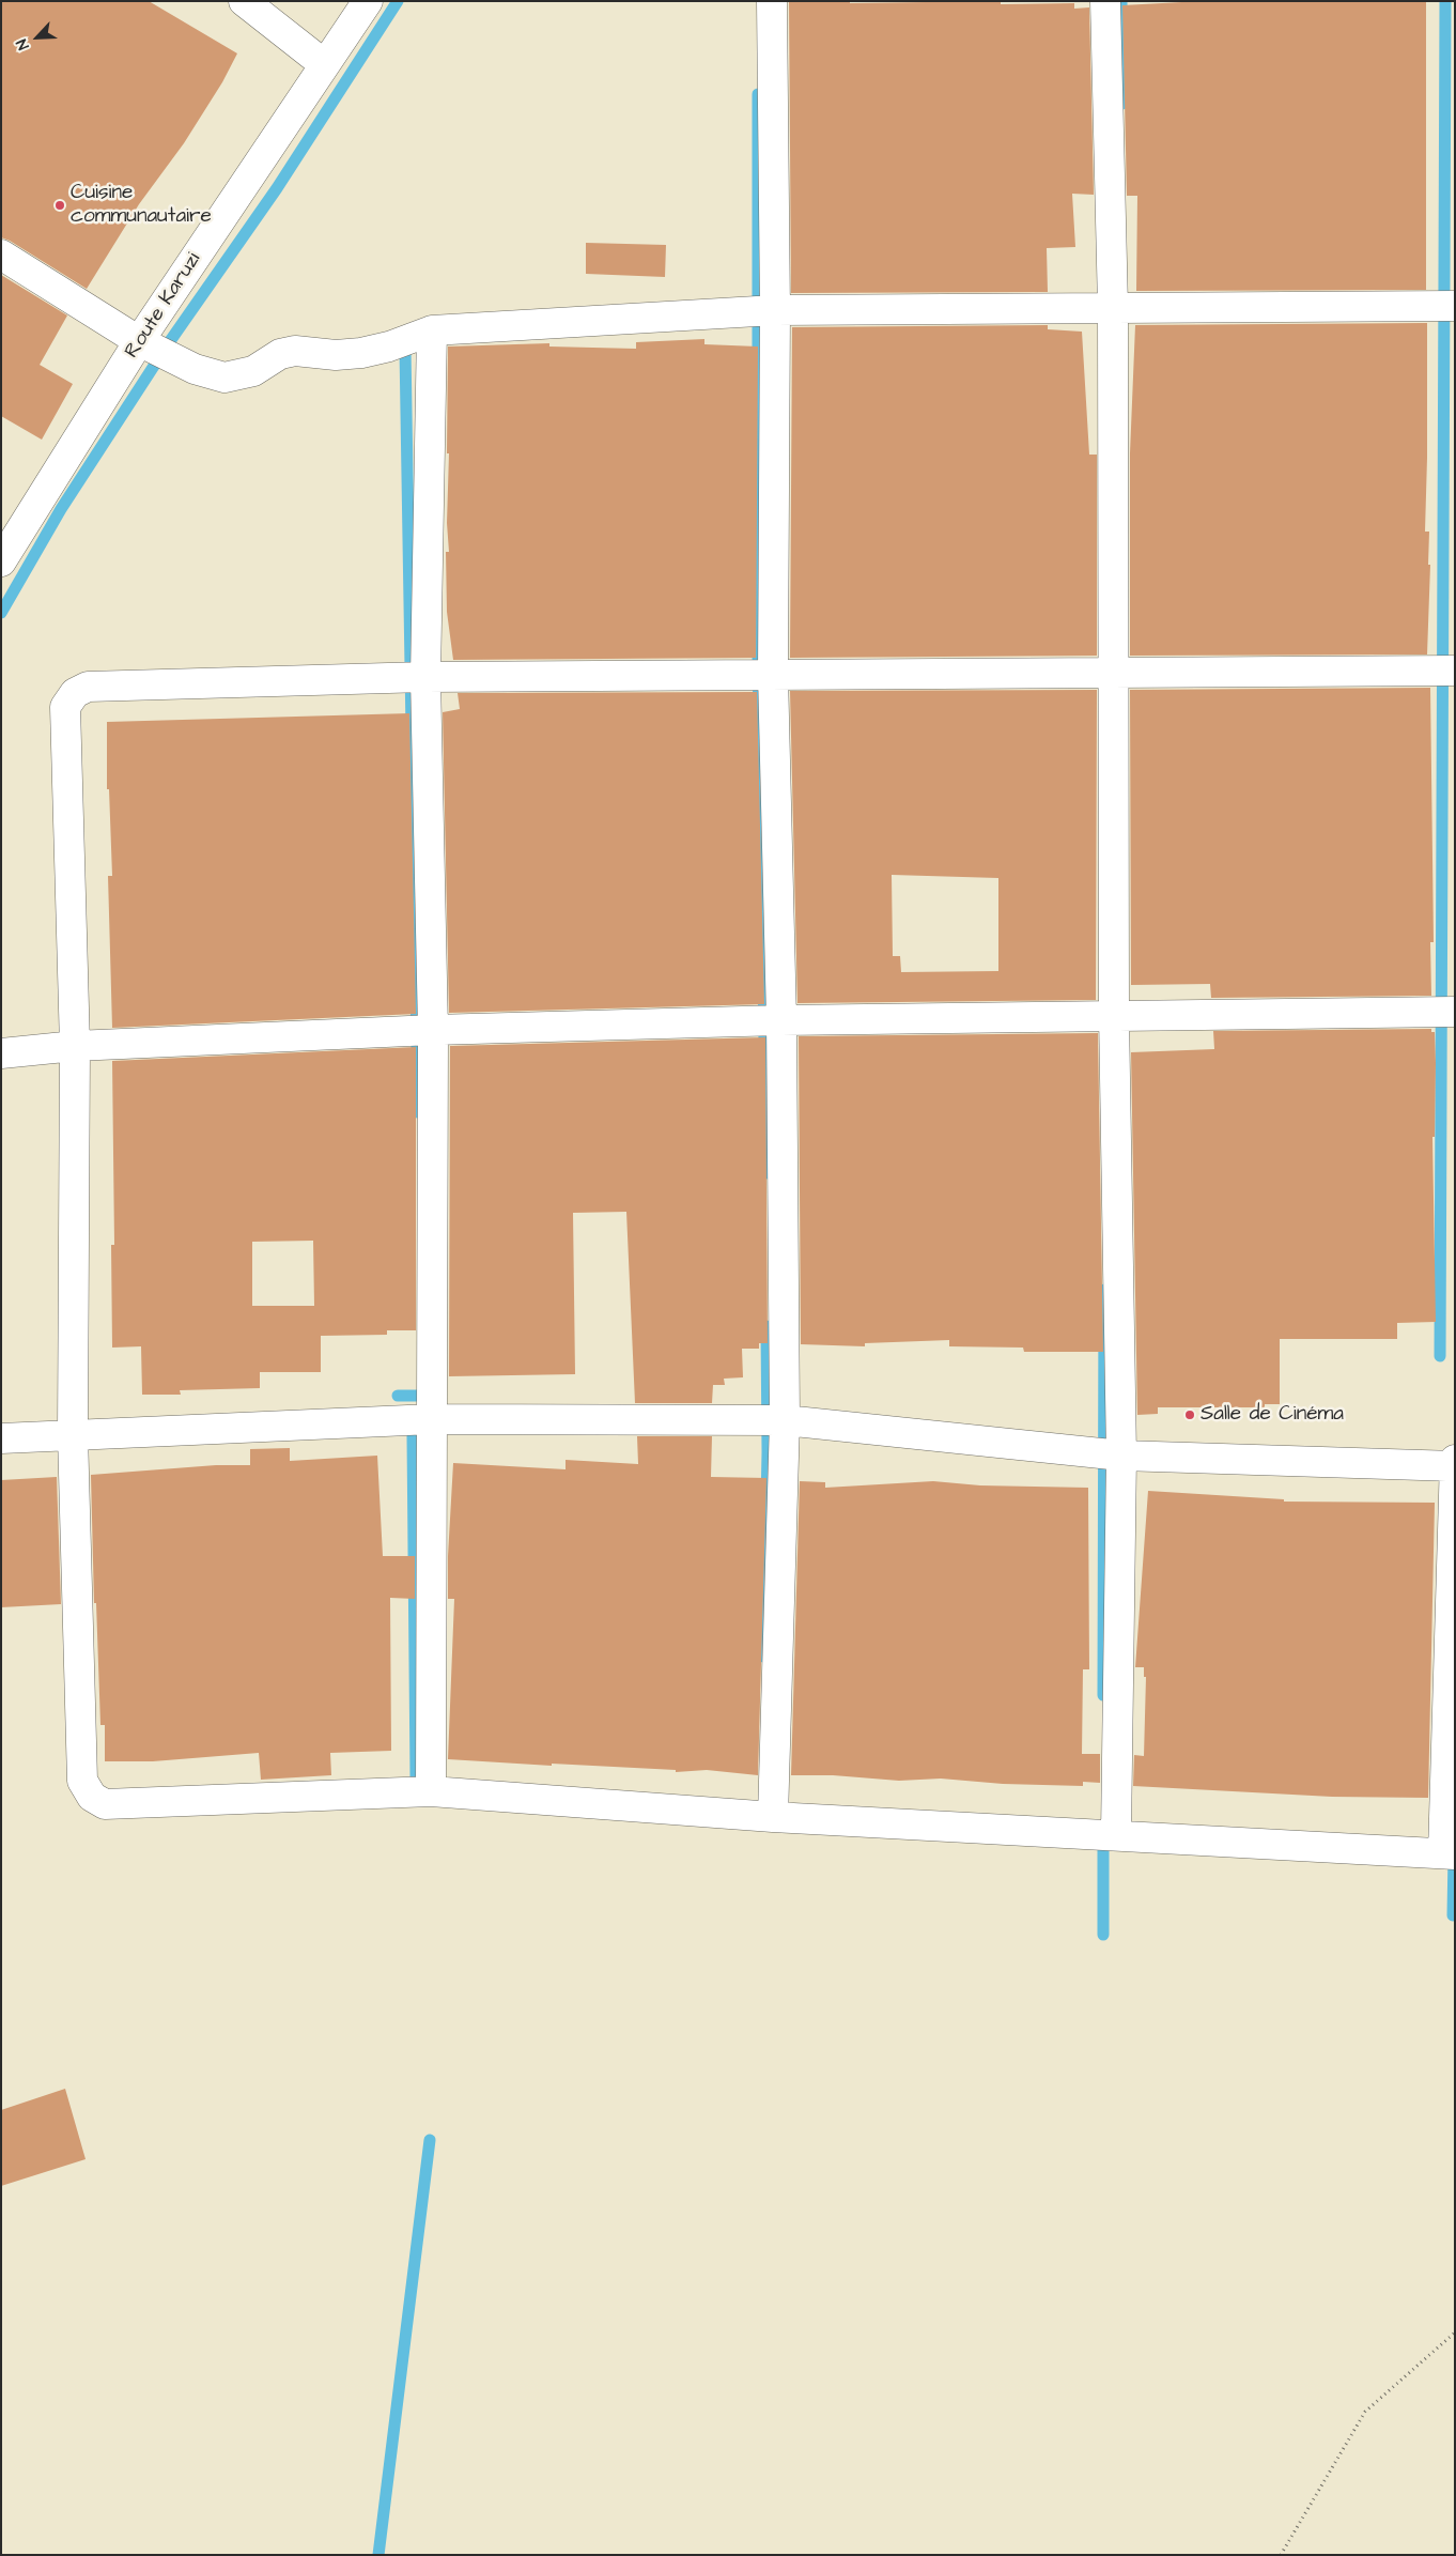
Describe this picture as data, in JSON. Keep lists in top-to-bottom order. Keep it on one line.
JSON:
{"streets":{"street":["Route Karuzi"]},"places":["Cuisine communautaire","Salle de Cinéma"],"north":"bottom left"}
